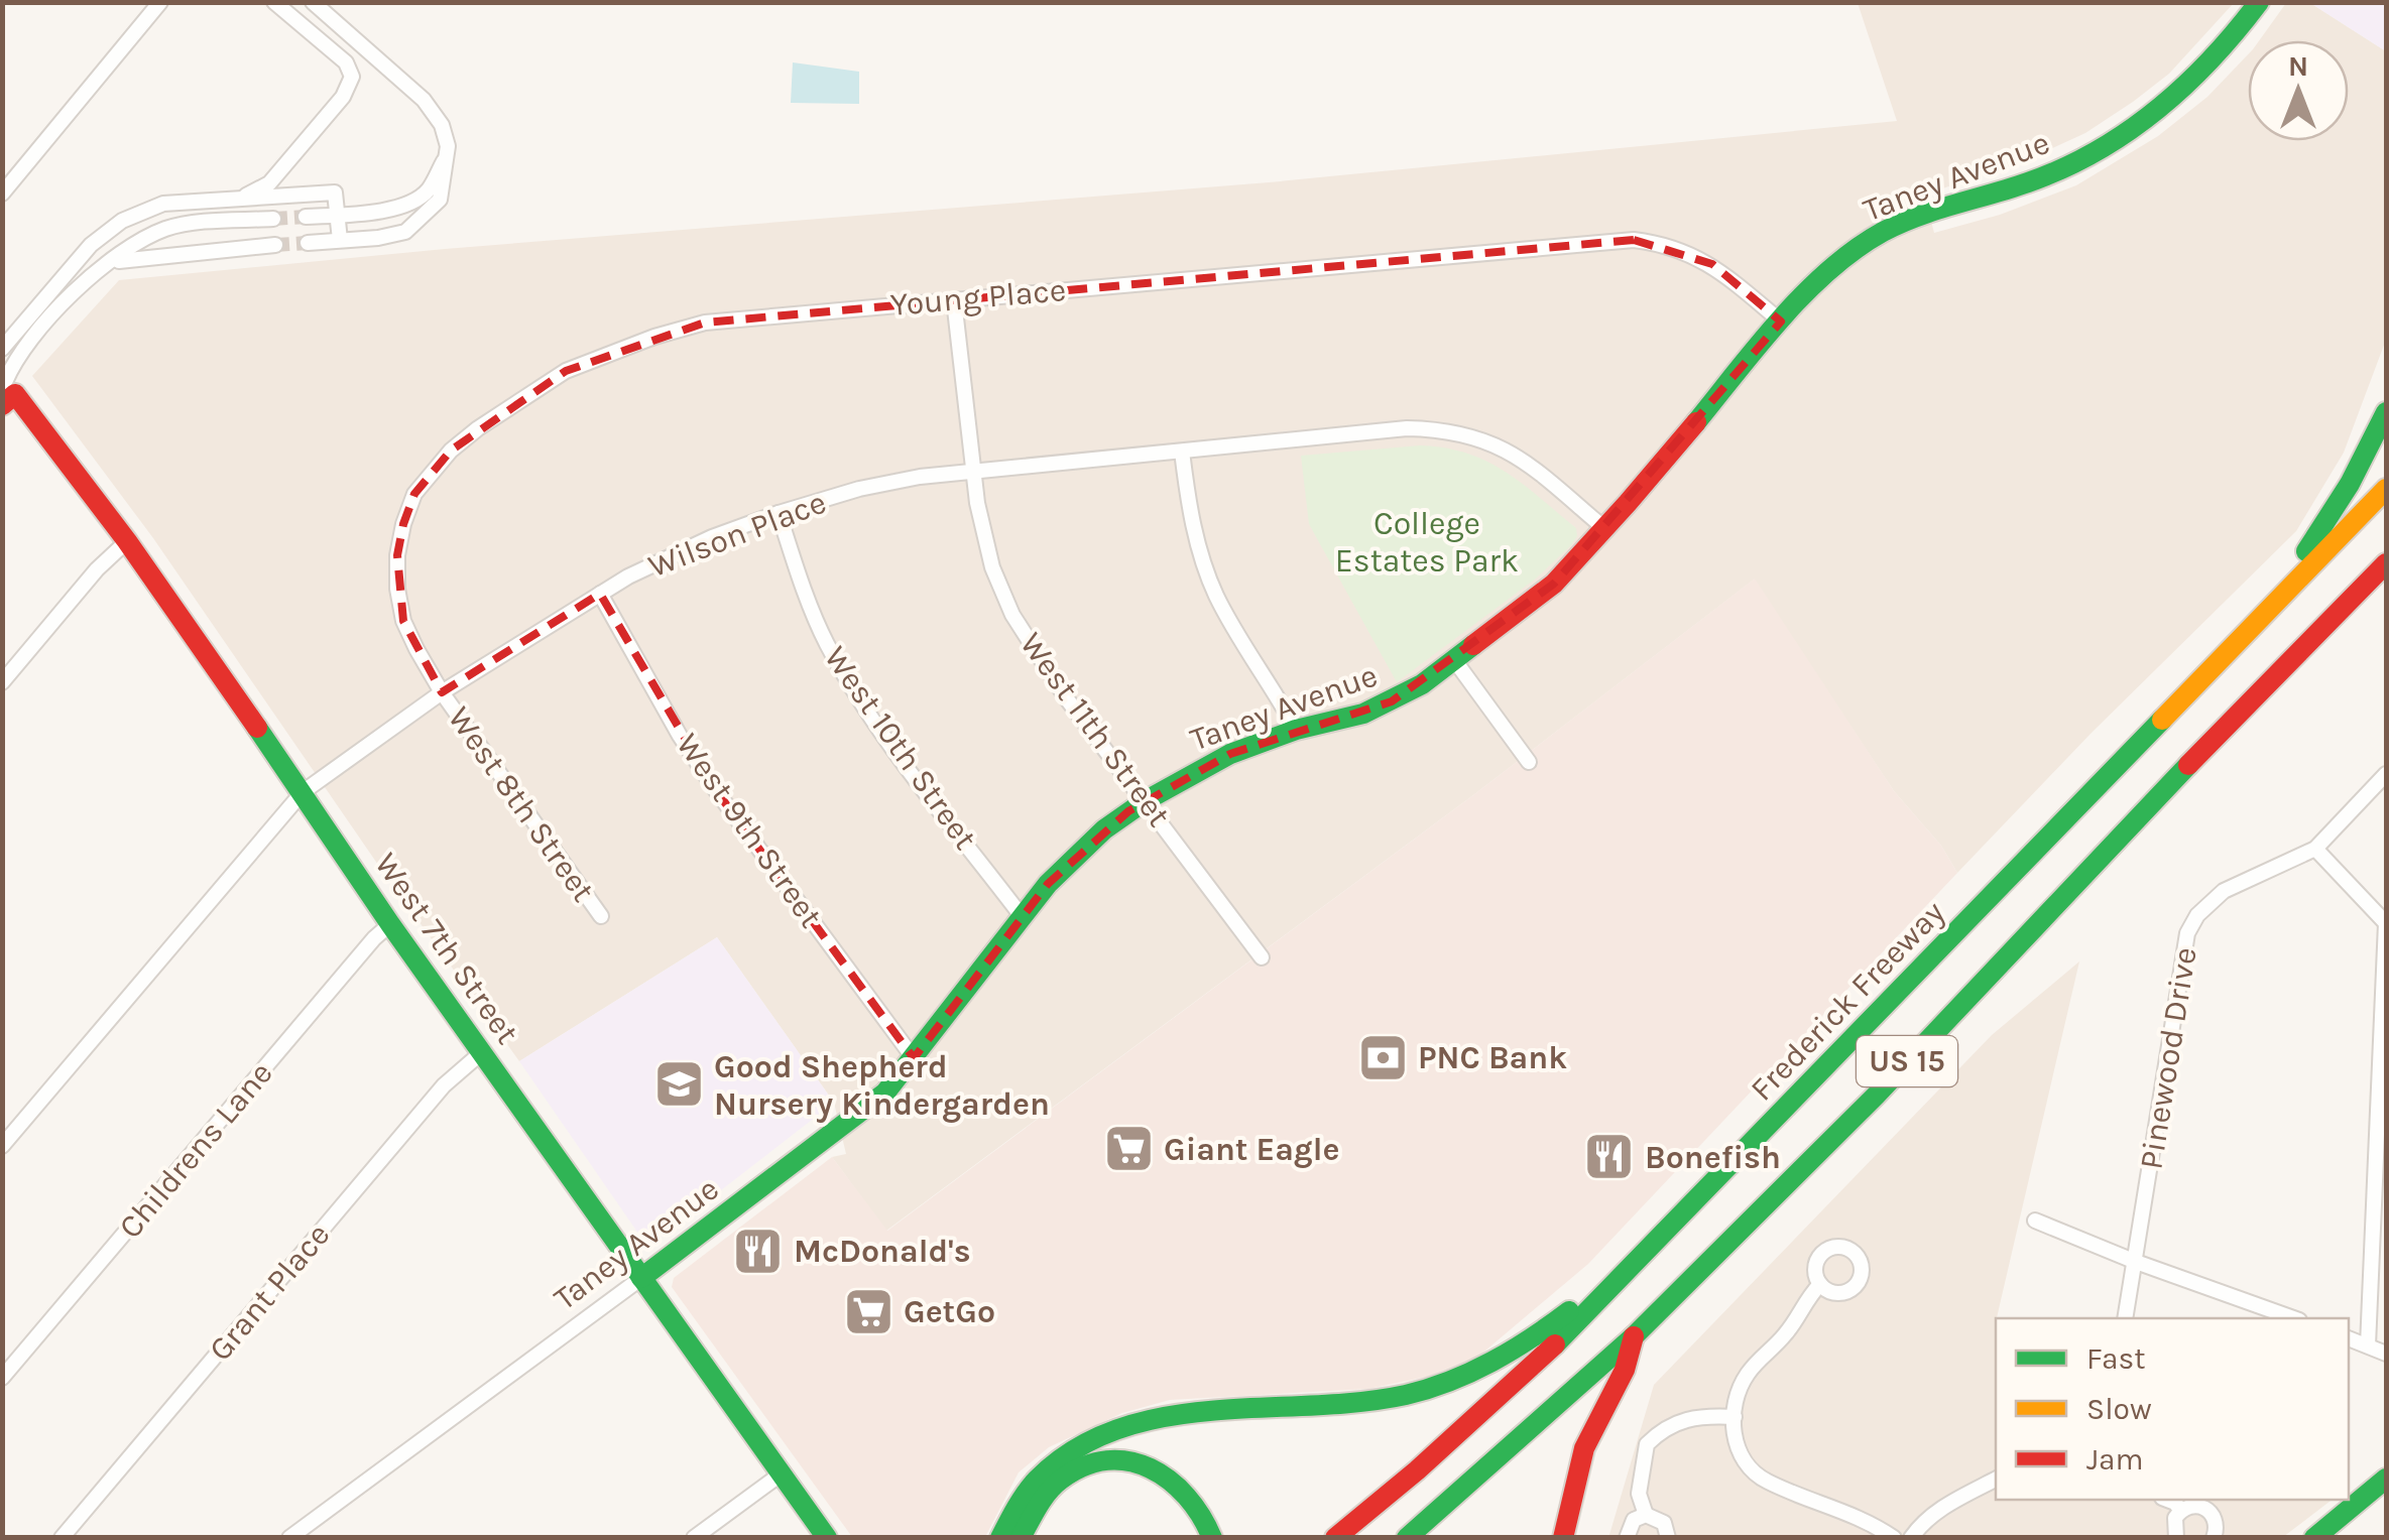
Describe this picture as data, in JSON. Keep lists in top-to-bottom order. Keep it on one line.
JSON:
{"streets":{"main road":["Taney Avenue","West 7th Street","Frederick Freeway","US 15"],"street":["Young Place","Wilson Place","West 11th Street","West 10th Street","West 8th Street","West 9th Street","Pinewood Drive","Childrens Lane","Grant Place"]},"crossings":[["Taney Avenue","Young Place"],["Taney Avenue","Wilson Place"],["Taney Avenue","West 11th Street"],["Taney Avenue","West 10th Street"],["Taney Avenue","West 9th Street"],["Taney Avenue","West 7th Street"],["Young Place","Wilson Place"],["Young Place","West 11th Street"],["Young Place","West 8th Street"],["Wilson Place","West 11th Street"],["Wilson Place","West 10th Street"],["Wilson Place","West 8th Street"],["Wilson Place","West 9th Street"],["Wilson Place","West 7th Street"],["West 7th Street","Childrens Lane"],["West 7th Street","Grant Place"]],"parks":["College Estates Park"],"places":{"bank":["PNC Bank"],"school or university":["Good Shepherd Nursery Kindergarden"],"supermarket":["Giant Eagle","GetGo"],"restaurant":["Bonefish","McDonald's"]},"legend":["Fast","Slow","Jam"],"north":"top"}
